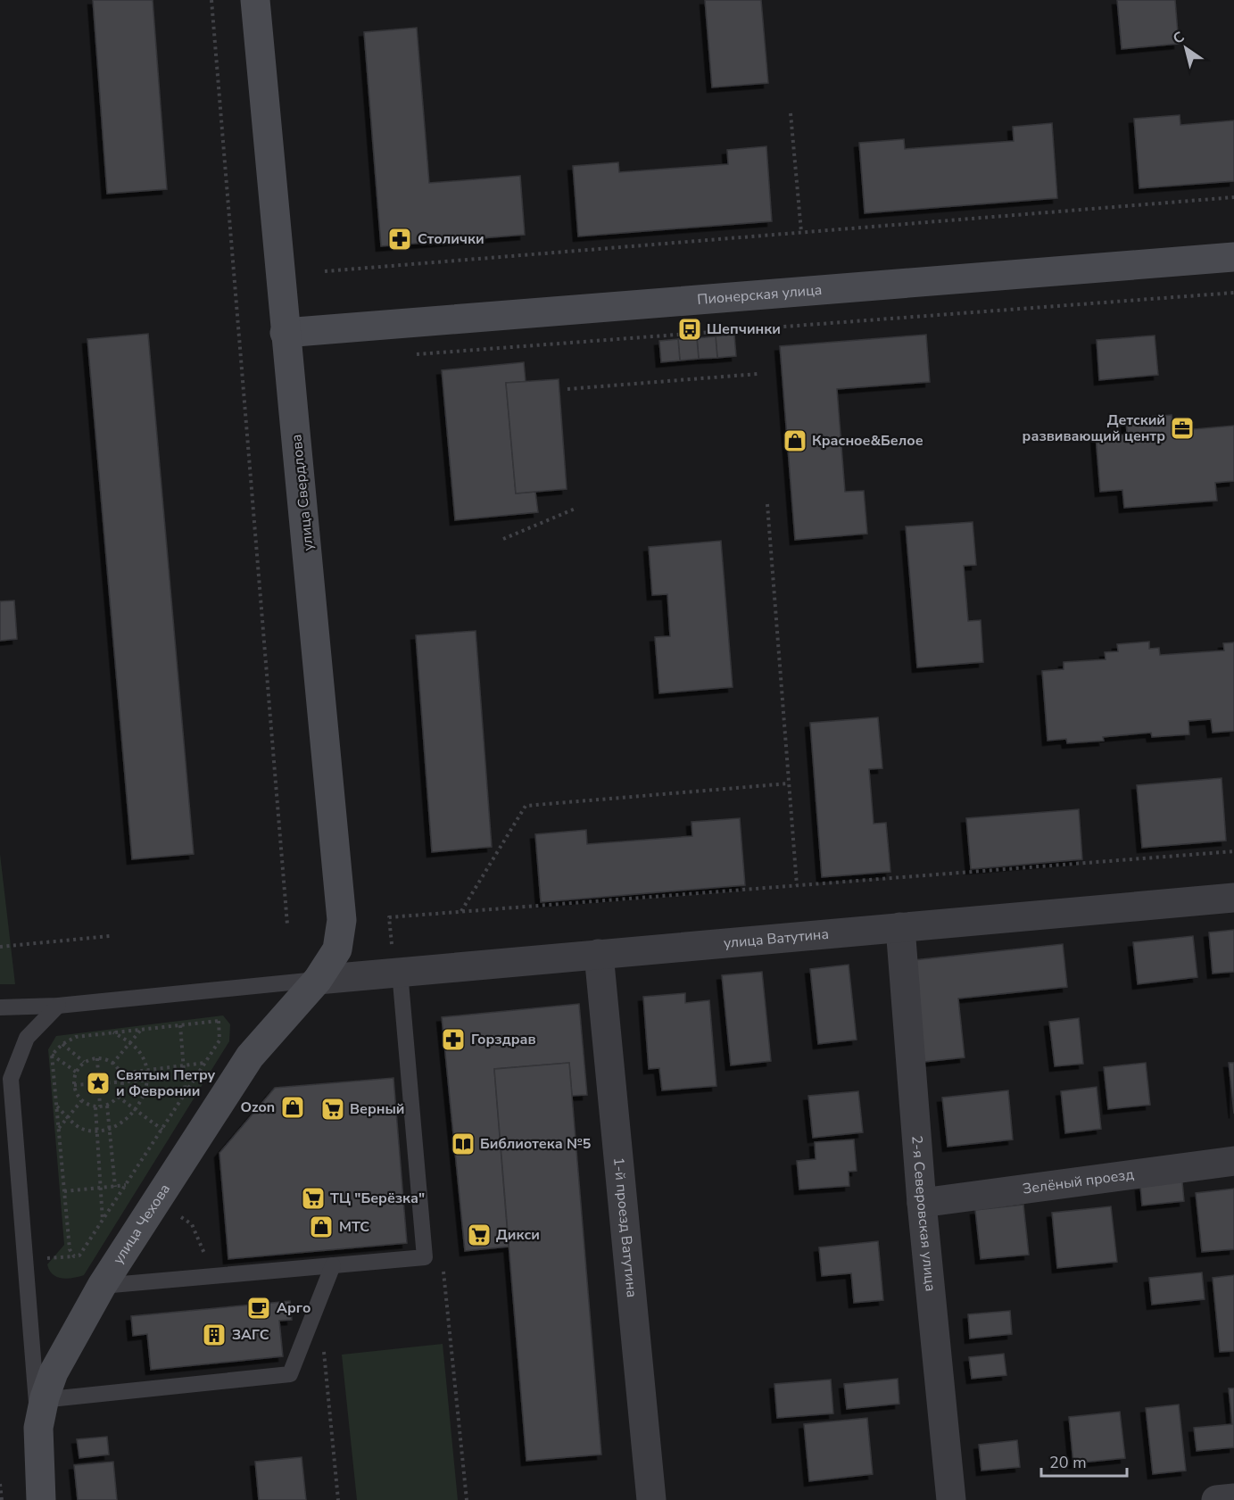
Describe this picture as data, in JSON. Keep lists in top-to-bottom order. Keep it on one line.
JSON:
{"streets":{"street":["Пионерская улица","улица Свердлова","улица Ватутина","Зелёный проезд","2-я Северовская улица","улица Чехова","1-й проезд Ватутина"]},"crossings":[["Пионерская улица","улица Свердлова"],["улица Свердлова","улица Ватутина"],["улица Свердлова","улица Чехова"],["улица Ватутина","2-я Северовская улица"],["улица Ватутина","улица Чехова"],["улица Ватутина","1-й проезд Ватутина"],["Зелёный проезд","2-я Северовская улица"]],"places":{"pharmacy":["Столички","Горздрав"],"bus stop":["Шепчинки"],"office":["Детский развивающий центр"],"shop":["Красное&Белое","Ozon","МТС"],"place":["Святым Петру и Февронии"],"supermarket":["Верный","ТЦ \"Берёзка\"","Дикси"],"library":["Библиотека №5"],"cafe":["Арго"],"building":["ЗАГС"]},"scale_bar":"20 m","north":"top left"}
